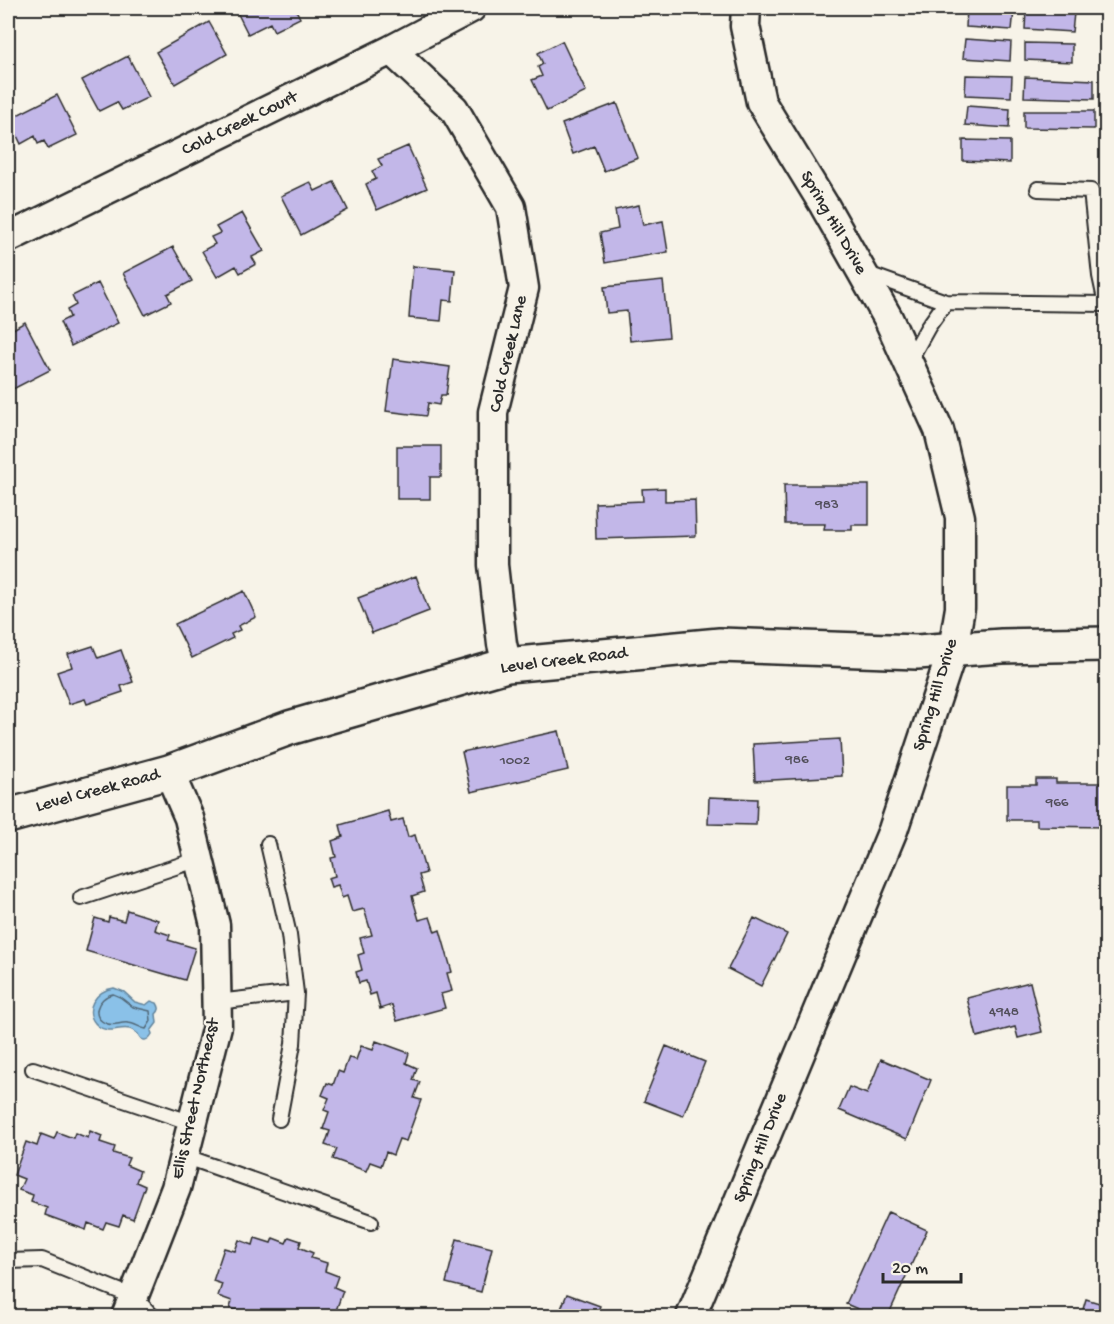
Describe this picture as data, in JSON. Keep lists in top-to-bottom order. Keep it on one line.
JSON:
{"streets":{"street":["Cold Creek Court","Spring Hill Drive","Cold Creek Lane","Level Creek Road","Ellis Street Northeast"]},"crossings":[["Cold Creek Court","Cold Creek Lane"],["Spring Hill Drive","Level Creek Road"],["Cold Creek Lane","Level Creek Road"],["Level Creek Road","Ellis Street Northeast"]],"house_numbers":["983","986","1002","966","4948"],"scale_bar":"20 m"}
